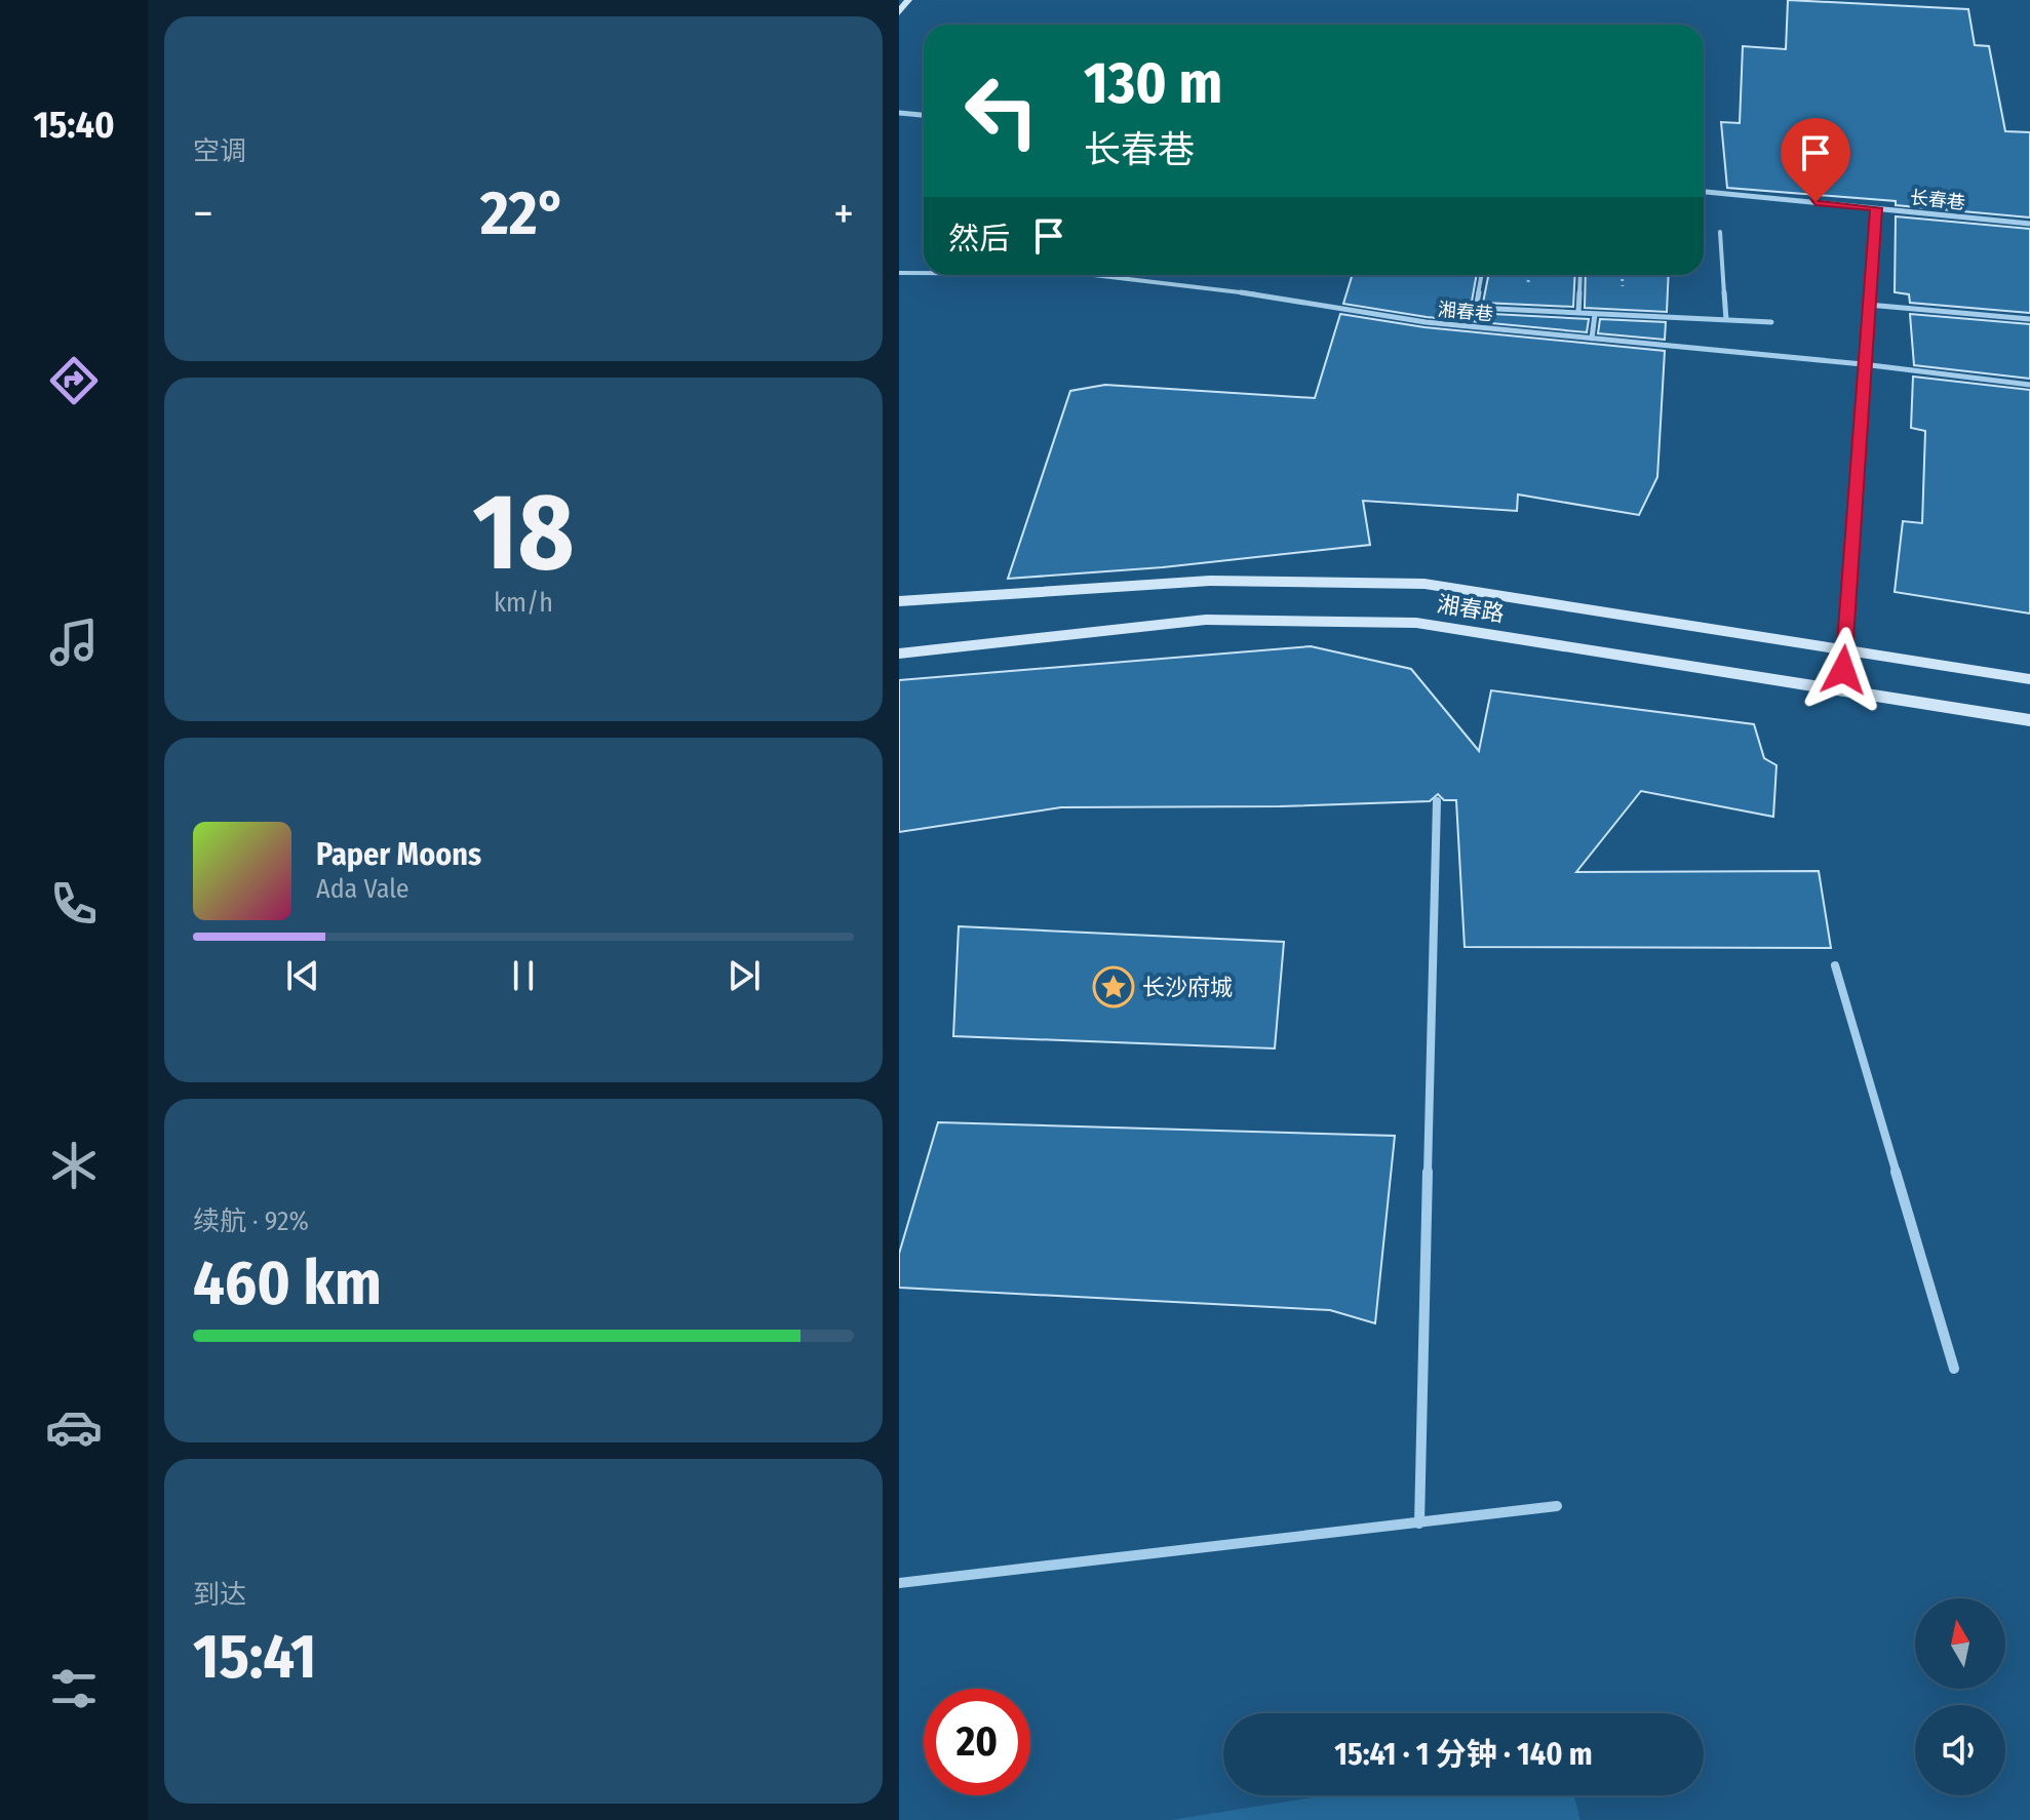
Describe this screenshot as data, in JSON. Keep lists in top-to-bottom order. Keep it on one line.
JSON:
{"streets":{"street":["长春巷","湘春路"],"lane":["湘春巷"]},"places":{"place":["长沙府城"]},"north":"top","page":{"tabs":"15:40","tile":["空调",["18","km/h"],["续航 · 92%","460 km"],["到达","15:41"]],"turn":["130 m","长春巷"],"heat":["−","22°","+"],"then":"然后","song":["Paper Moons","Ada Vale"],"limit":"20","trip":"15:41 · 1 分钟 · 140 m"}}
